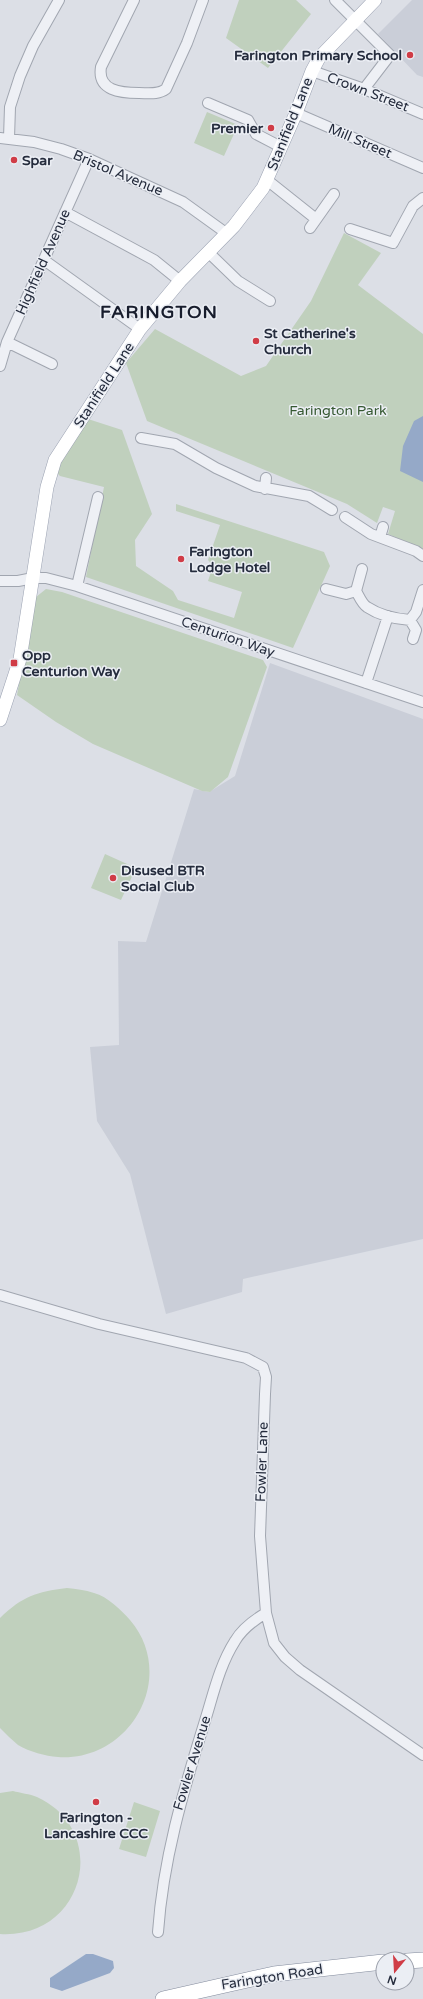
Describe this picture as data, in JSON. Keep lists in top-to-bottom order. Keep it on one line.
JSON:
{"streets":{"highway":["Farington Road"],"main road":["Stanifield Lane"],"street":["Crown Street","Mill Street","Bristol Avenue","Highfield Avenue","Centurion Way","Fowler Lane","Fowler Avenue"]},"crossings":[["Crown Street","Stanifield Lane"],["Stanifield Lane","Mill Street"],["Stanifield Lane","Bristol Avenue"],["Stanifield Lane","Centurion Way"],["Bristol Avenue","Highfield Avenue"],["Fowler Lane","Fowler Avenue"]],"districts":["FARINGTON"],"parks":["Farington Park"],"places":{"other":["Farington Primary School","Premier","Spar","St Catherine's Church","Farington Lodge Hotel","Disused BTR Social Club","Farington - Lancashire CCC"],"transit":["Opp Centurion Way"]},"north":"bottom"}
